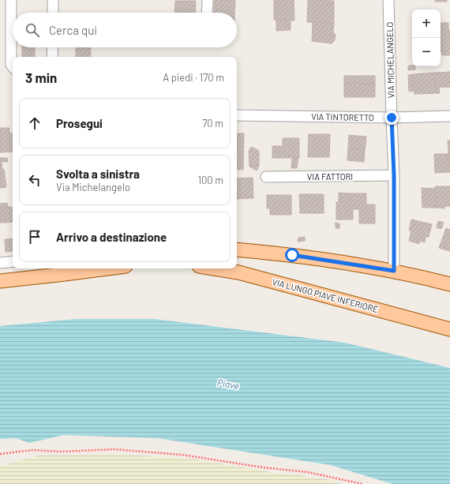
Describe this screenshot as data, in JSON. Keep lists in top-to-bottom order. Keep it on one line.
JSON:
{"streets":{"main road":["VIA LUNGO PIAVE INFERIORE"],"street":["VIA MICHELANGELO","VIA TINTORETTO","VIA FATTORI"]},"crossings":[["VIA MICHELANGELO","VIA TINTORETTO"],["VIA MICHELANGELO","VIA FATTORI"]],"water":["Piave"],"page":{"map_buttons":["+","−"],"search":"Cerca qui","heading":["3 min","A piedi · 170 m"],"list":[["Prosegui","70 m"],["Svolta a sinistra","Via Michelangelo","100 m"],"Arrivo a destinazione"]}}
